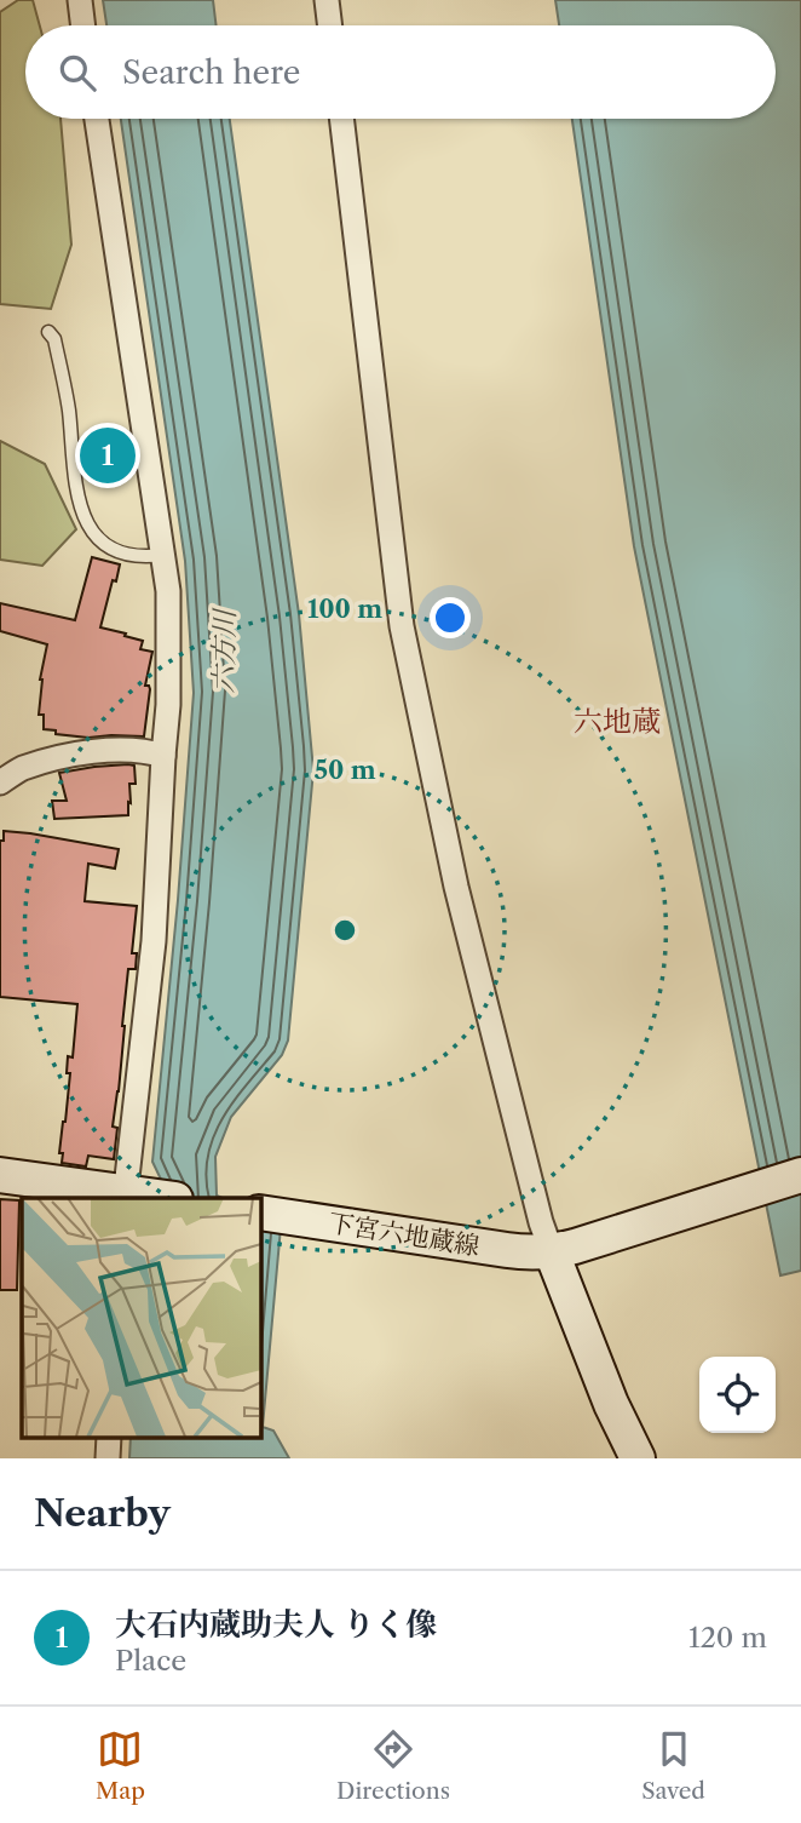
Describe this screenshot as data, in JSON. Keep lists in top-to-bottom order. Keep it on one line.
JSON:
{"streets":{"main road":["下宮六地蔵線"]},"districts":["六地蔵"],"water":["六方川"],"page":{"search":"Search here","pins":"1","heading":"Nearby","list":[{"mark":"1","name":"大石内蔵助夫人 りく像","note":"Place","value":"120 m"}],"nav":["Map","Directions","Saved"]},"rings":["100 m","50 m"]}
